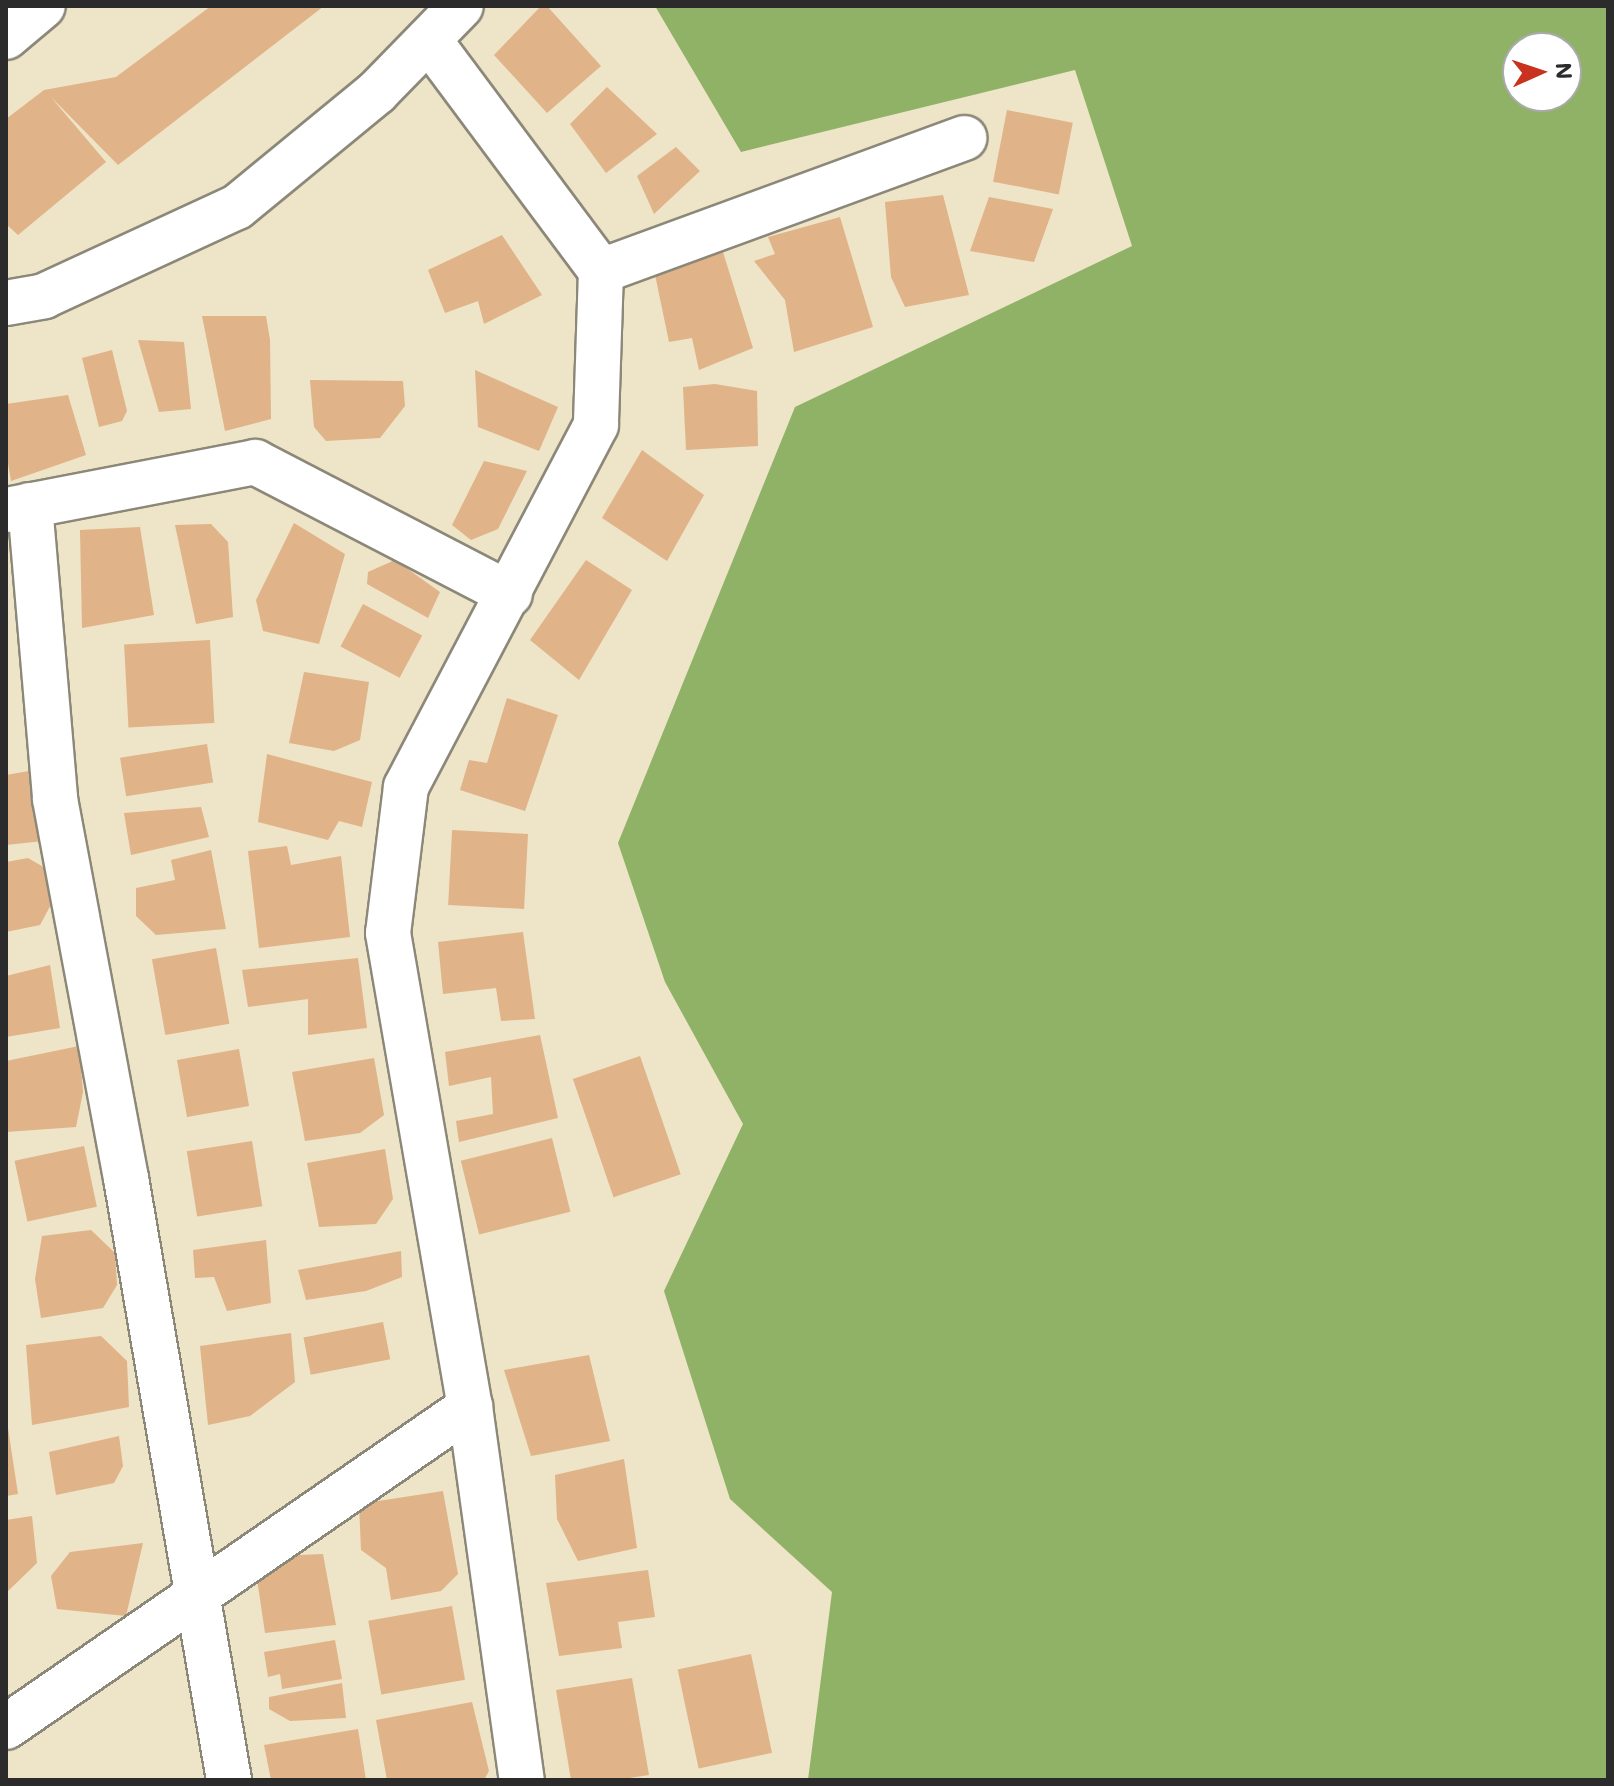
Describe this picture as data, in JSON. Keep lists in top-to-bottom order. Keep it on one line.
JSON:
{"north":"right"}
